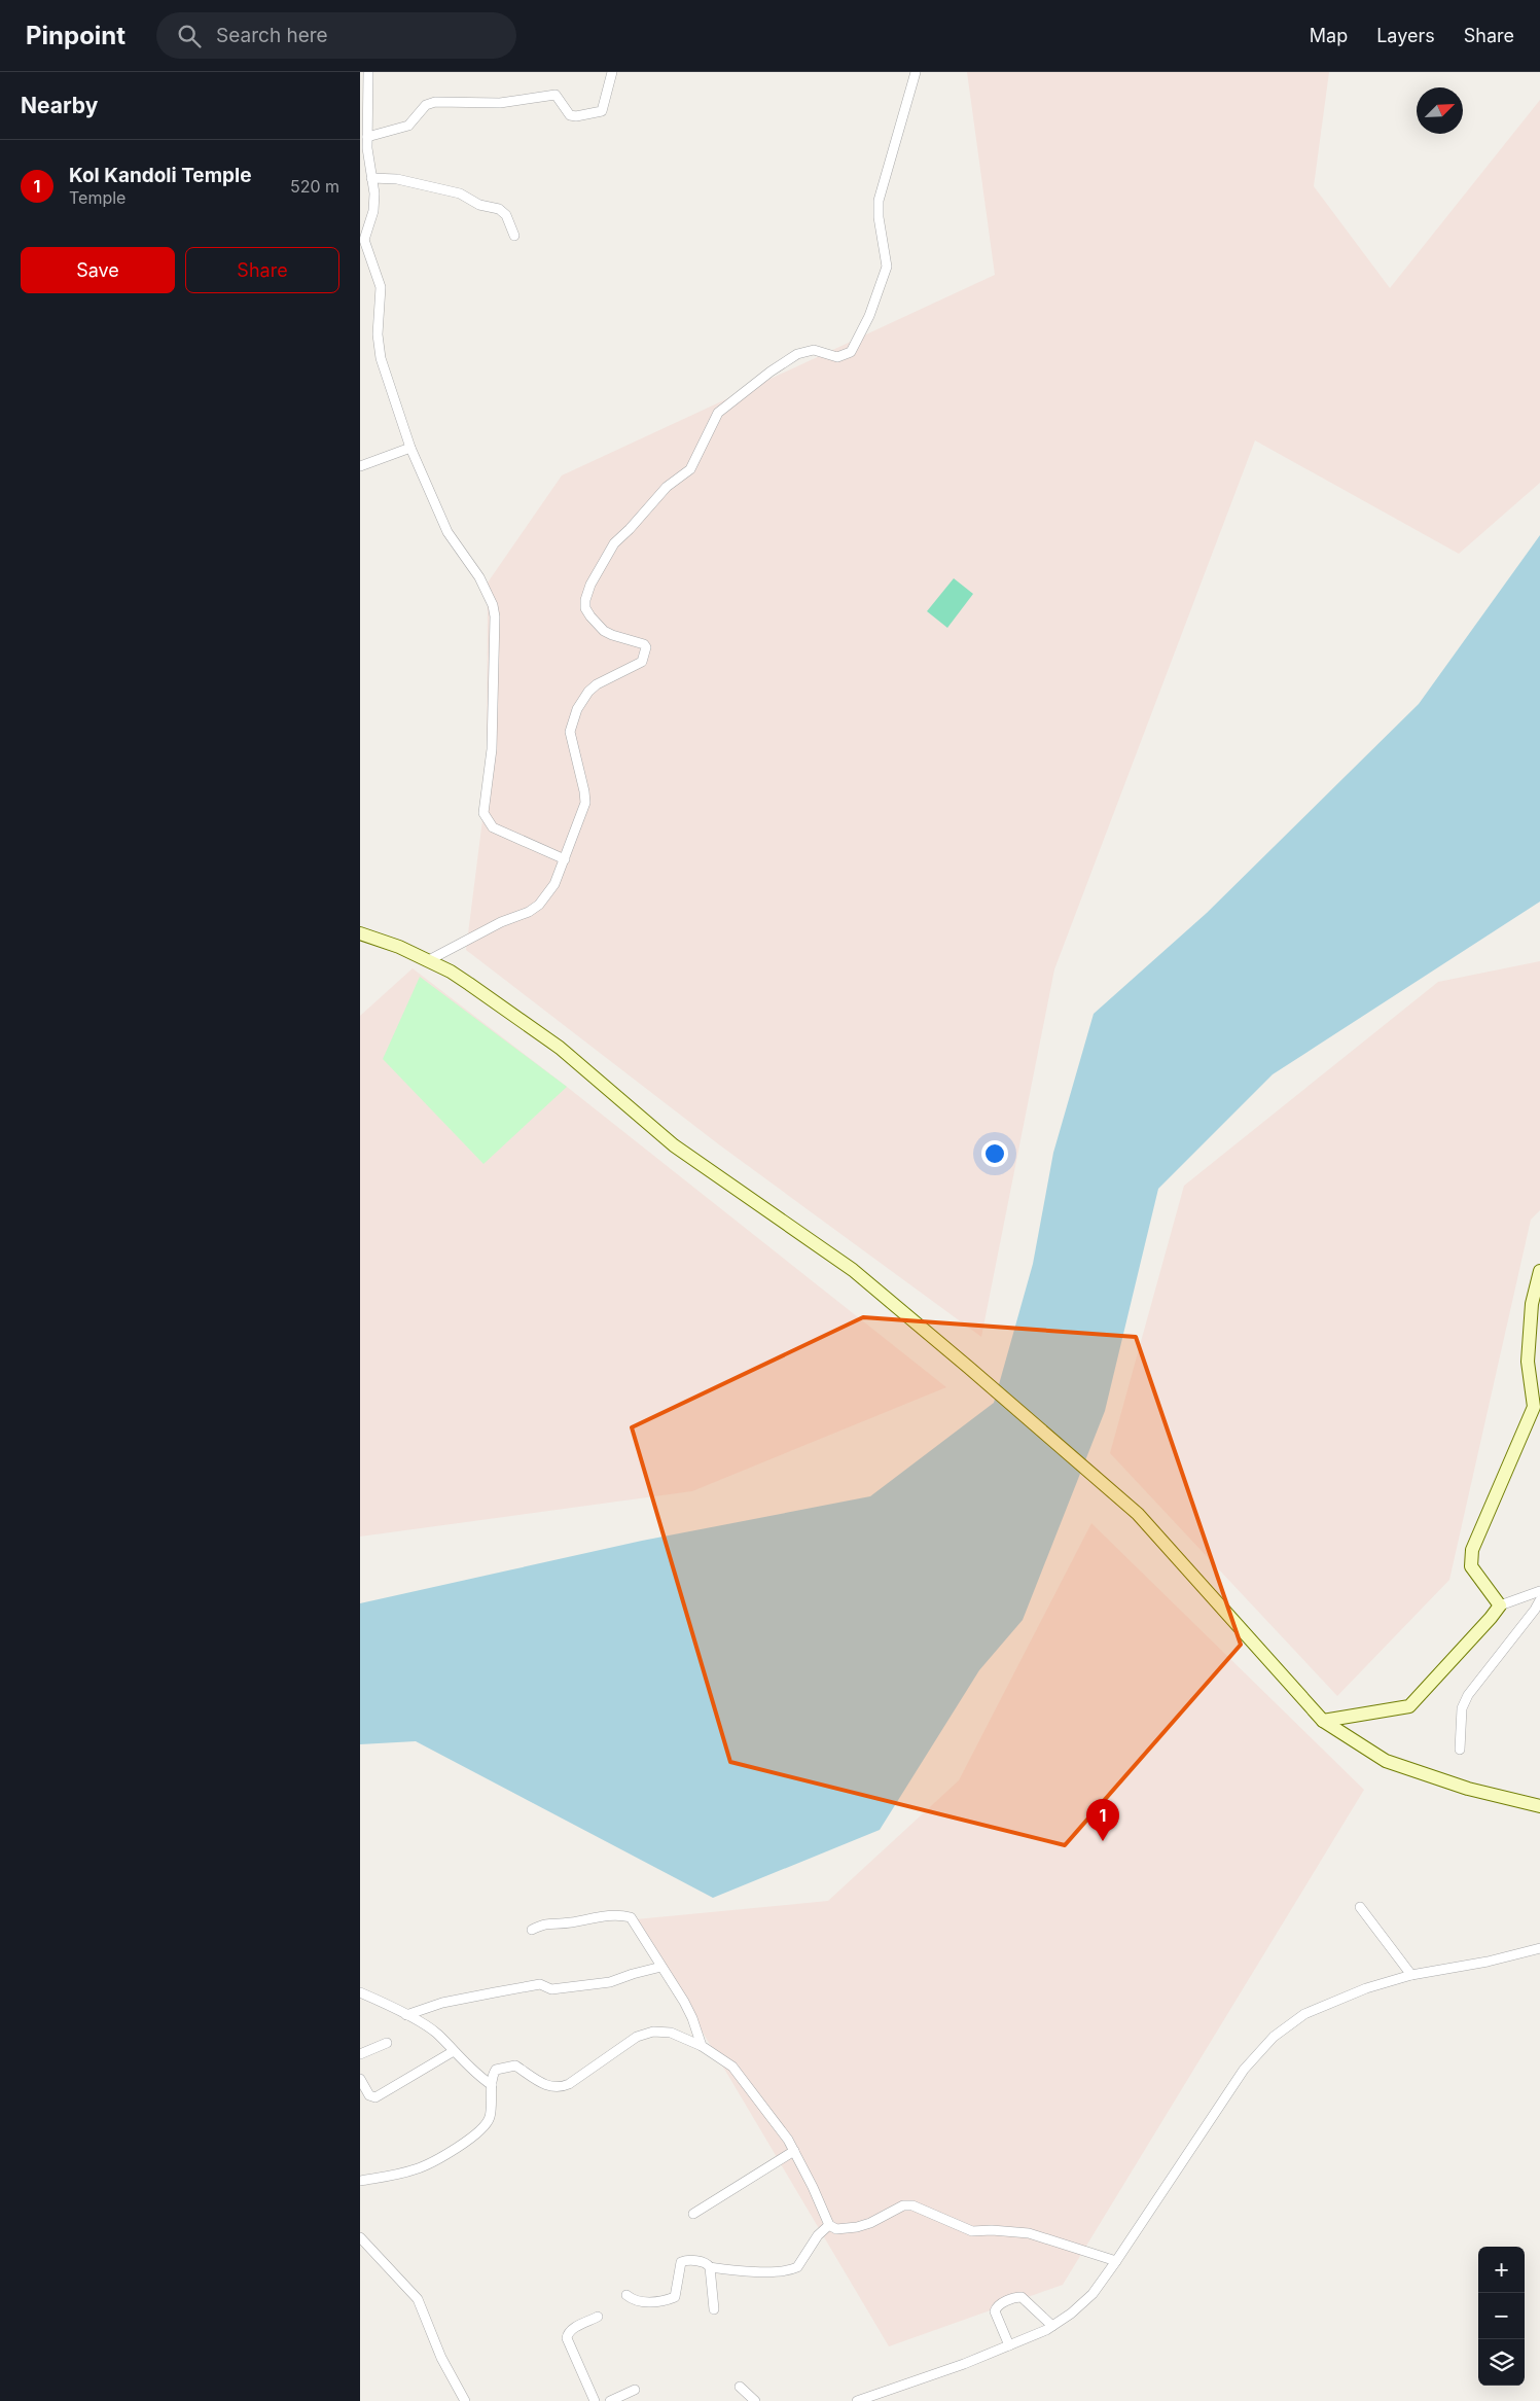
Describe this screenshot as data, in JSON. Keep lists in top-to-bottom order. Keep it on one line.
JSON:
{"north":"top right","page":{"header":"Pinpoint","search":"Search here","nav":["Map","Layers","Share"],"heading":"Nearby","list":[{"mark":"1","name":"Kol Kandoli Temple","note":"Temple","value":"520 m"}],"buttons":["Save","Share"],"pins":"1","map_buttons":["+","−"]}}
